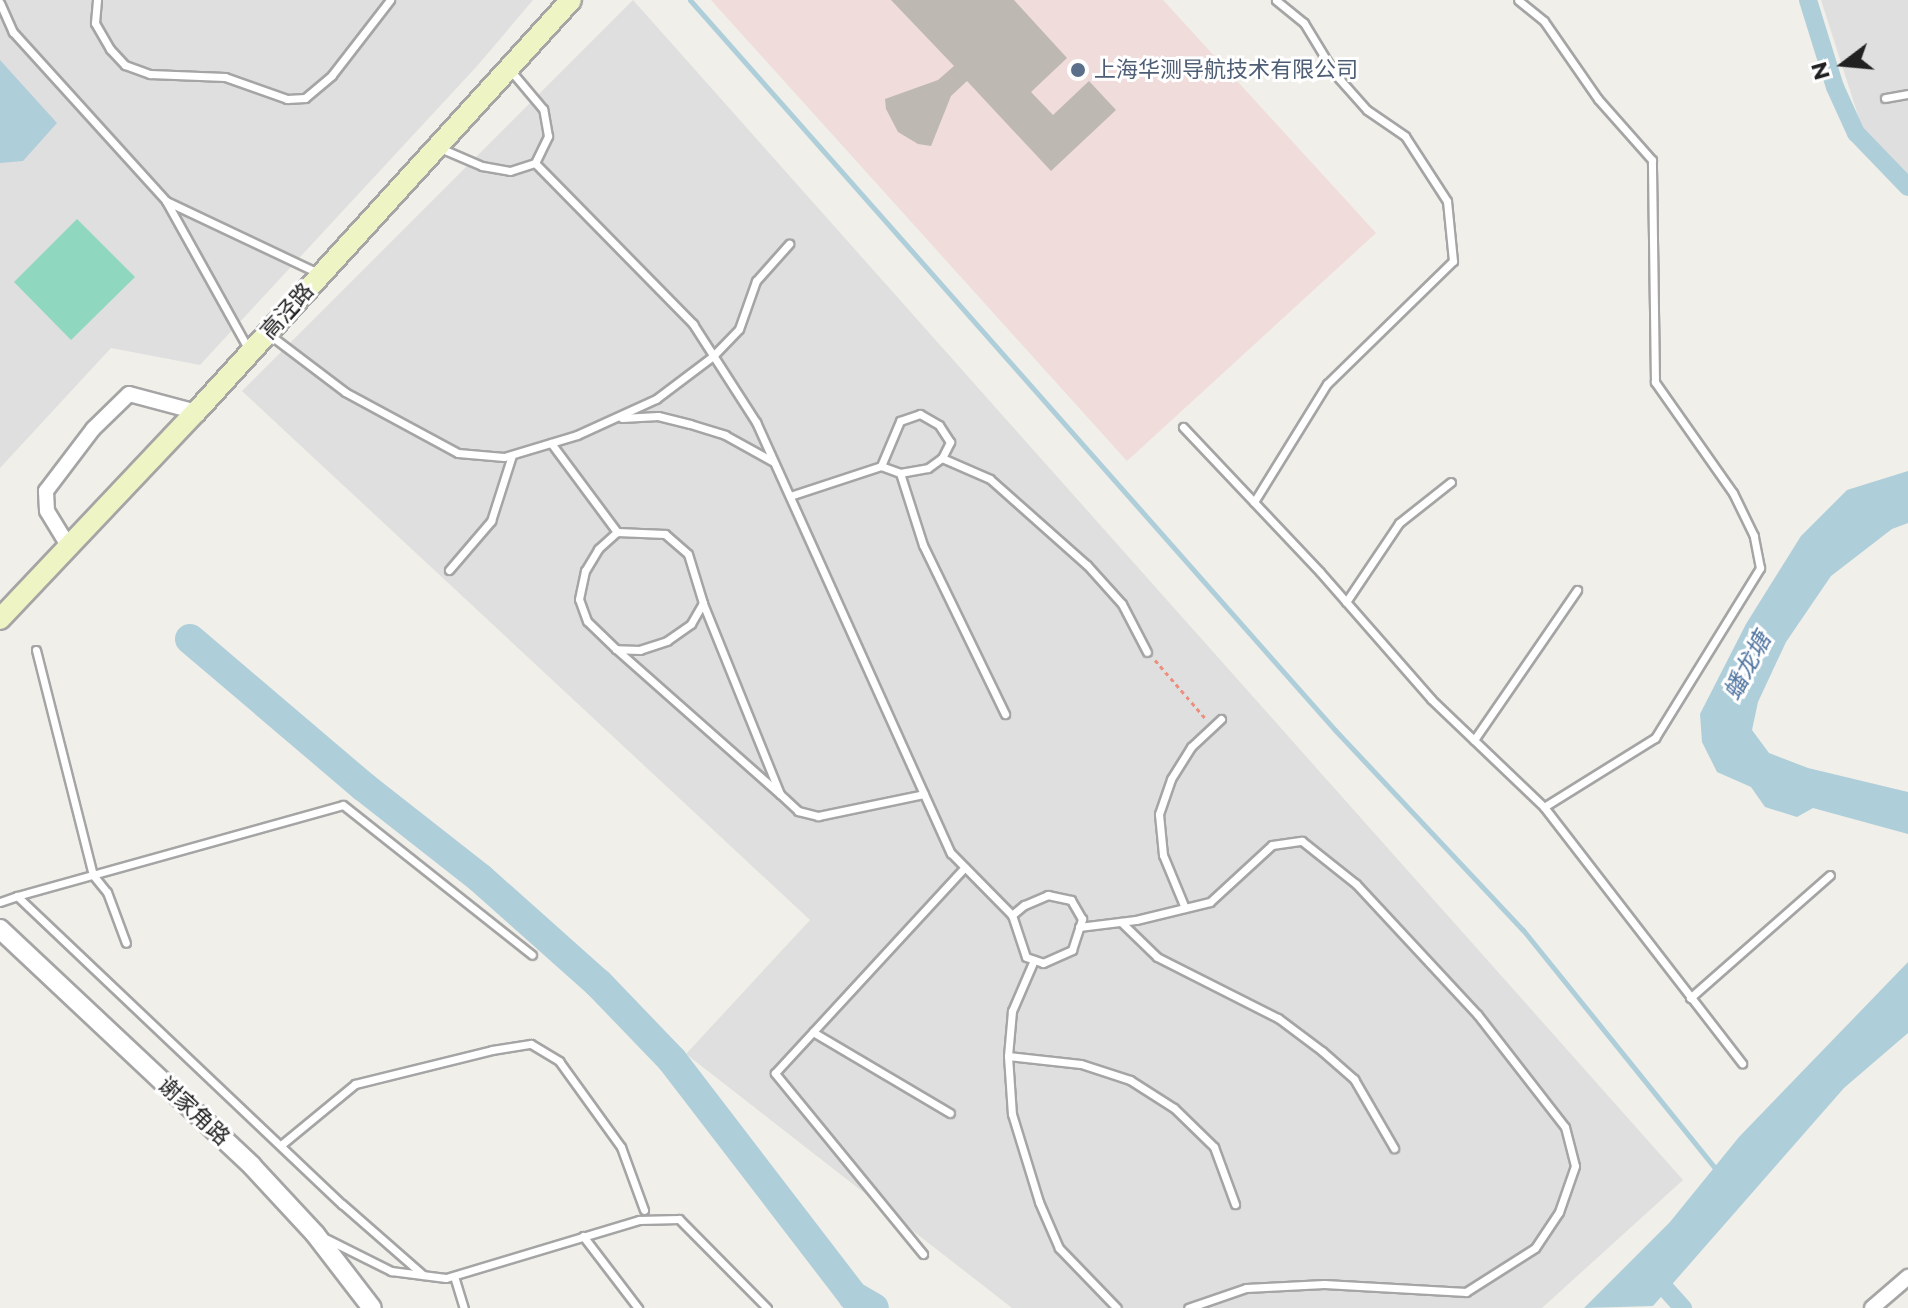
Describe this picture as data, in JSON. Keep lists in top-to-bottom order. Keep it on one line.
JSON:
{"streets":{"main road":["高泾路"],"street":["谢家角路"]},"water":["蟠龙塘"],"places":["上海华测导航技术有限公司"],"north":"left"}
